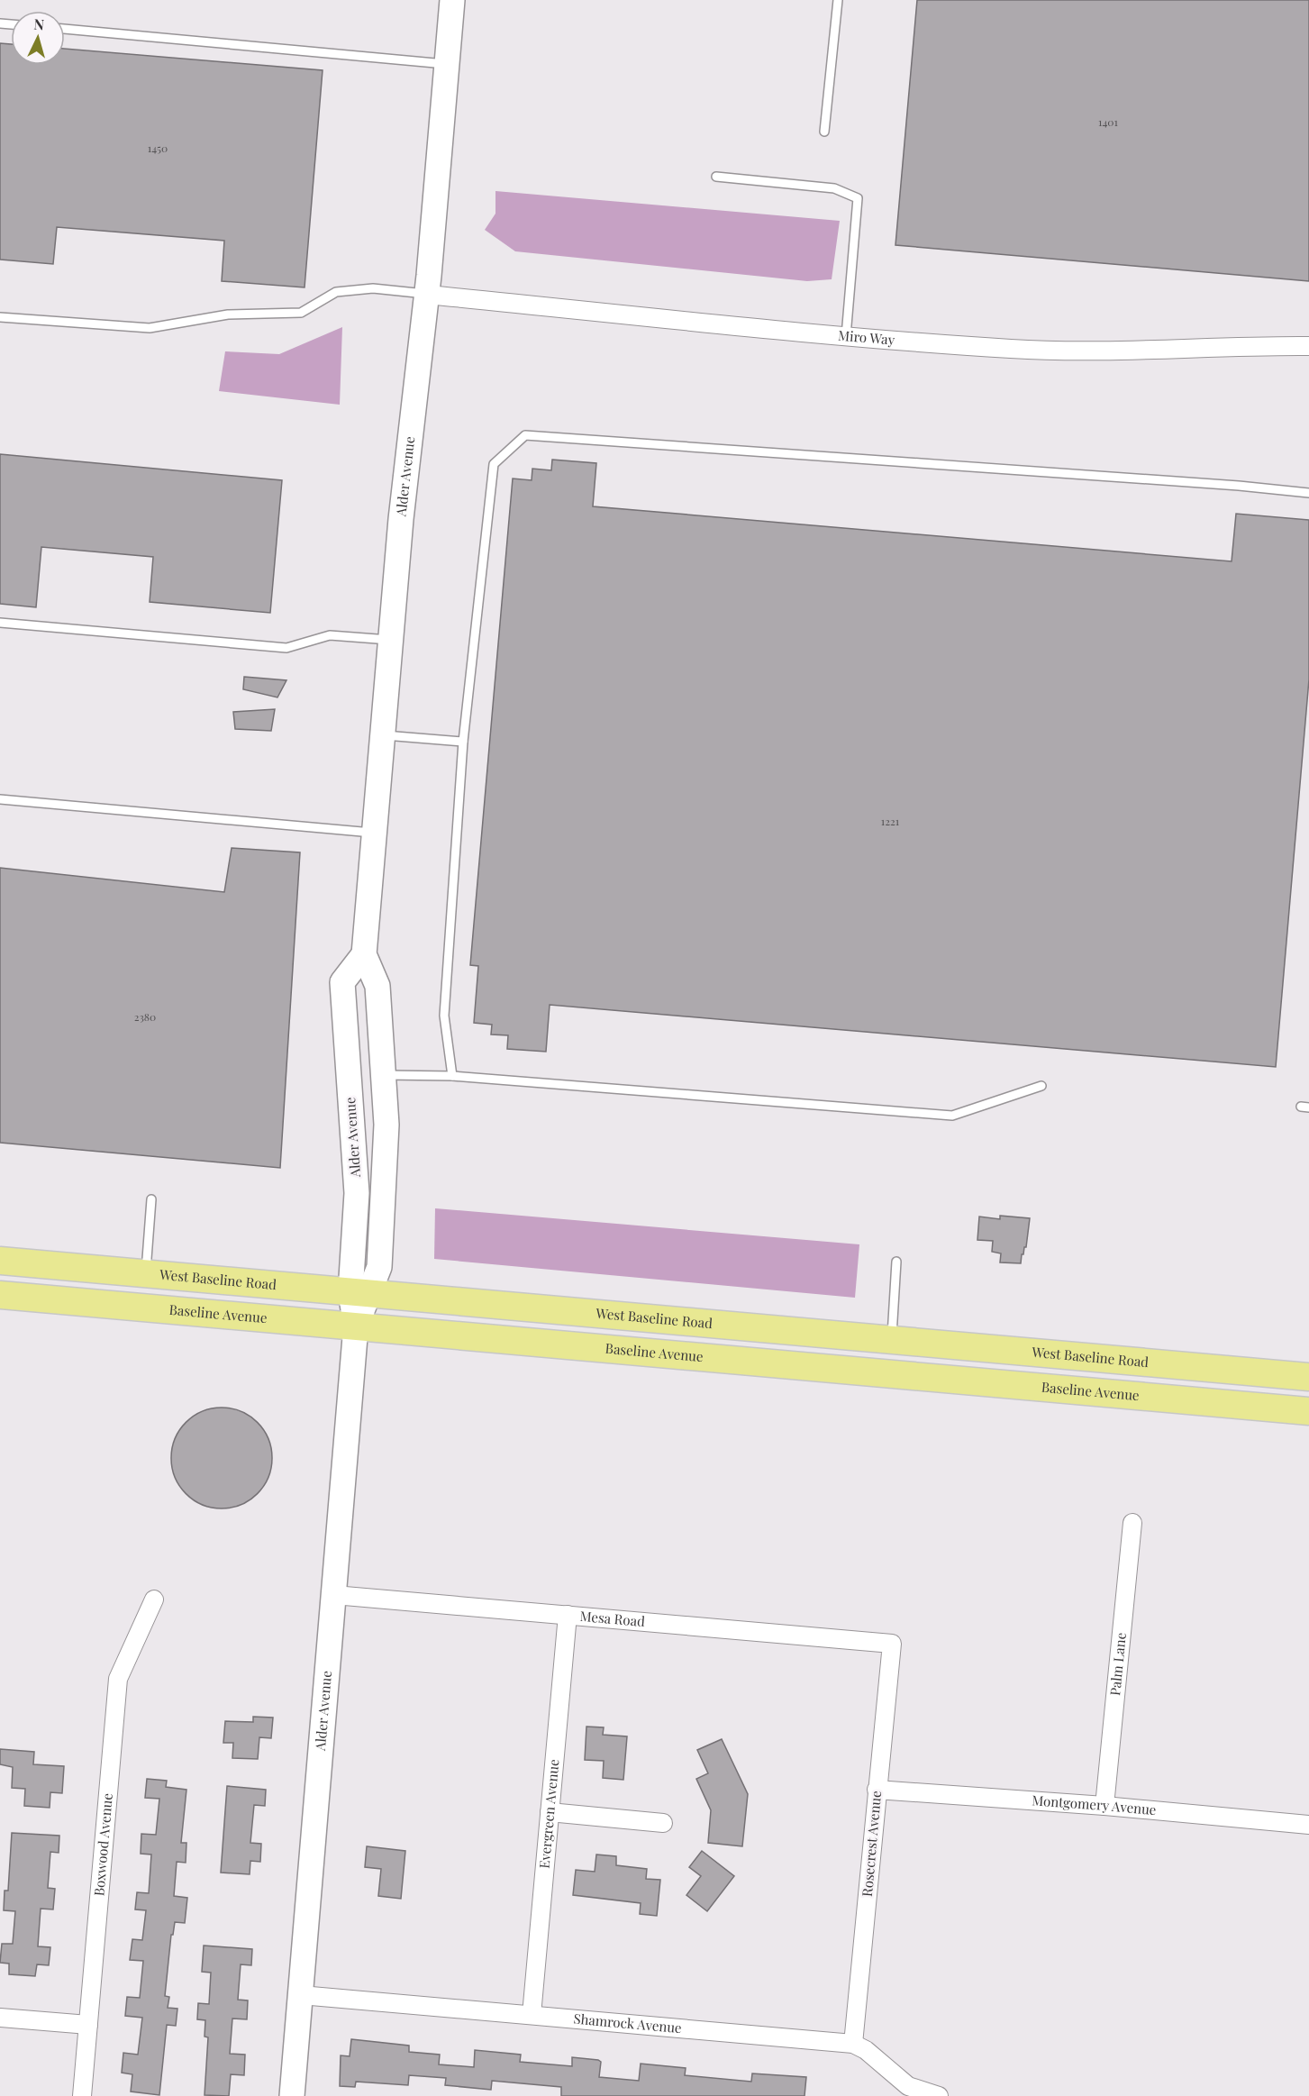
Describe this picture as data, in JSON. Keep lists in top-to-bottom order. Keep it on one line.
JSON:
{"streets":{"main road":["Alder Avenue","West Baseline Road","Baseline Avenue"],"street":["Miro Way","Mesa Road","Palm Lane","Montgomery Avenue","Evergreen Avenue","Boxwood Avenue","Rosecrest Avenue","Shamrock Avenue"]},"crossings":[["Miro Way","Alder Avenue"],["Alder Avenue","West Baseline Road"],["Alder Avenue","Baseline Avenue"],["Alder Avenue","Mesa Road"],["Alder Avenue","Shamrock Avenue"],["Mesa Road","Evergreen Avenue"],["Mesa Road","Rosecrest Avenue"],["Palm Lane","Montgomery Avenue"],["Montgomery Avenue","Rosecrest Avenue"],["Evergreen Avenue","Shamrock Avenue"],["Rosecrest Avenue","Shamrock Avenue"]],"house_numbers":["1401","1450","1221","2380"],"north":"top"}
